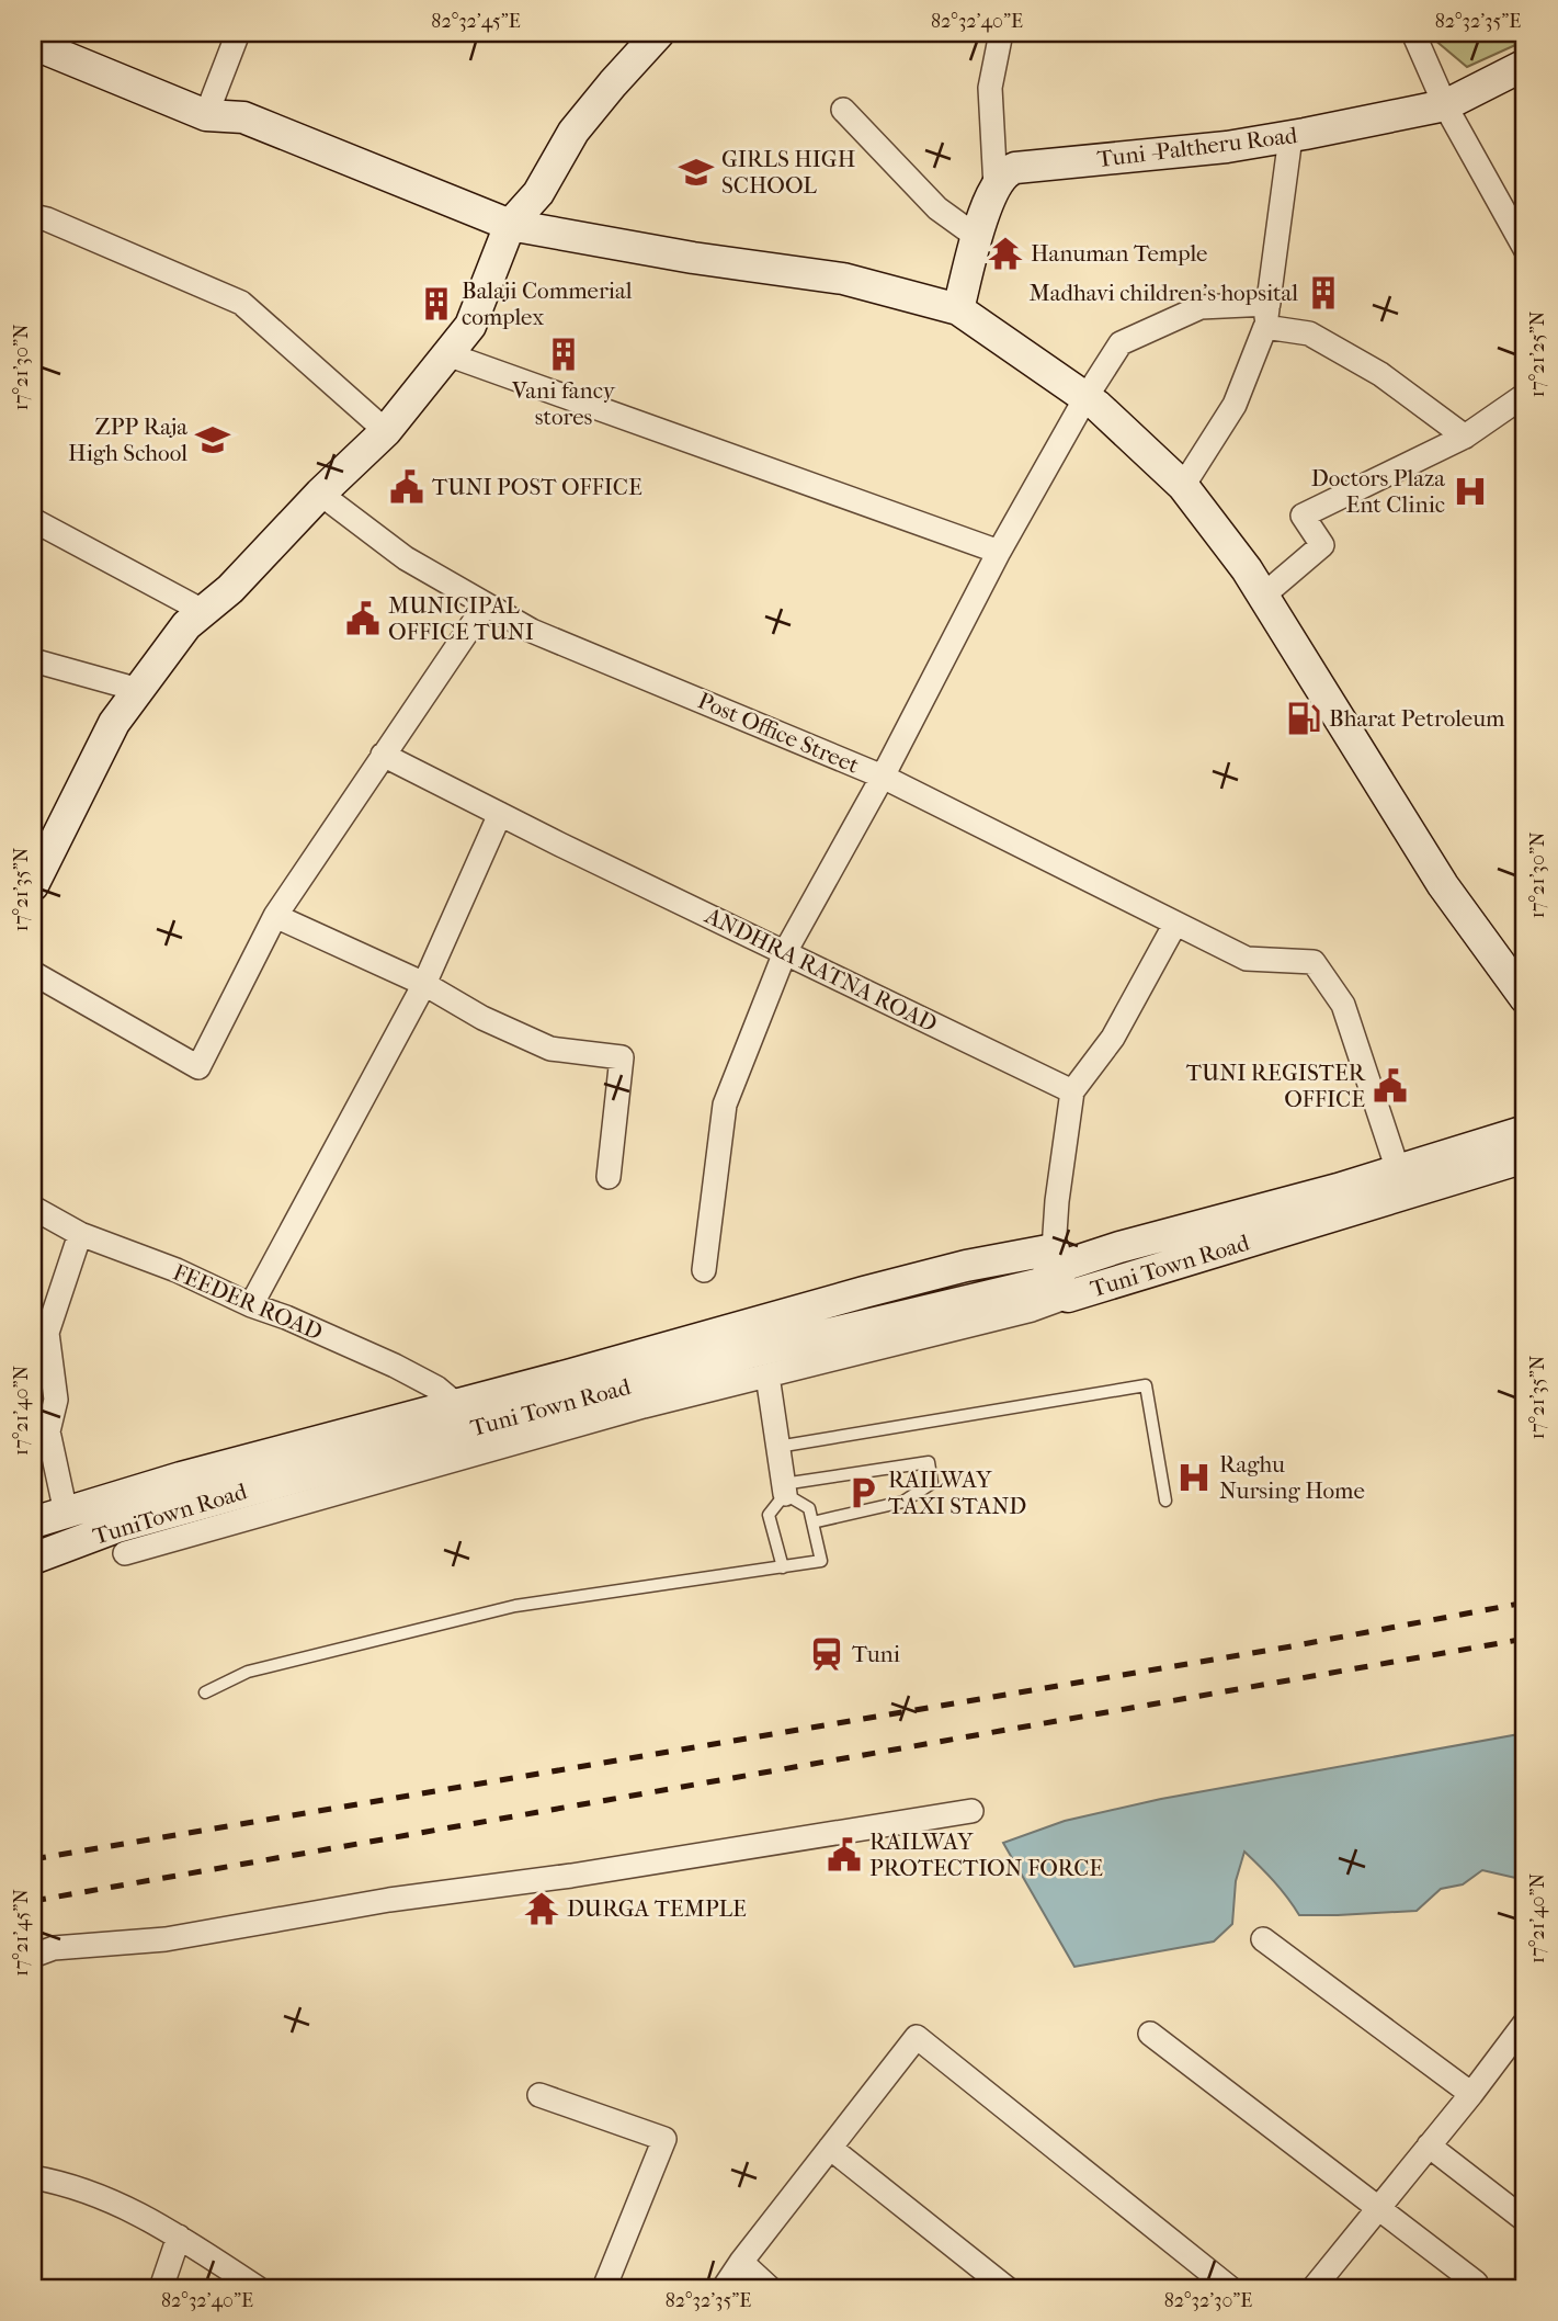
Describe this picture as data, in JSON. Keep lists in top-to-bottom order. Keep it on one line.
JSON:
{"streets":{"street":["Tuni -Paltheru Road","Post Office Street","ANDHRA RATNA ROAD","Tuni Town Road","FEEDER ROAD","TuniTown Road"]},"crossings":[["Post Office Street","Tuni Town Road"],["Tuni Town Road","TuniTown Road"]],"places":{"school or university":["GIRLS HIGH SCHOOL","ZPP Raja High School"],"temple":["Hanuman Temple","DURGA TEMPLE"],"building":["Madhavi children's hopsital","Balaji Commerial complex","Vani fancy stores"],"public building":["TUNI POST OFFICE","MUNICIPAL OFFICE TUNI","TUNI REGISTER OFFICE","RAILWAY PROTECTION FORCE"],"hospital":["Doctors Plaza Ent Clinic","Raghu Nursing Home"],"fuel station":["Bharat Petroleum"],"parking":["RAILWAY TAXI STAND"],"station":["Tuni"]},"coordinates":["82°32'45\"E","82°32'40\"E","82°32'35\"E","17°21'25\"N","17°21'30\"N","17°21'35\"N","17°21'40\"N","17°21'45\"N","82°32'30\"E"]}
